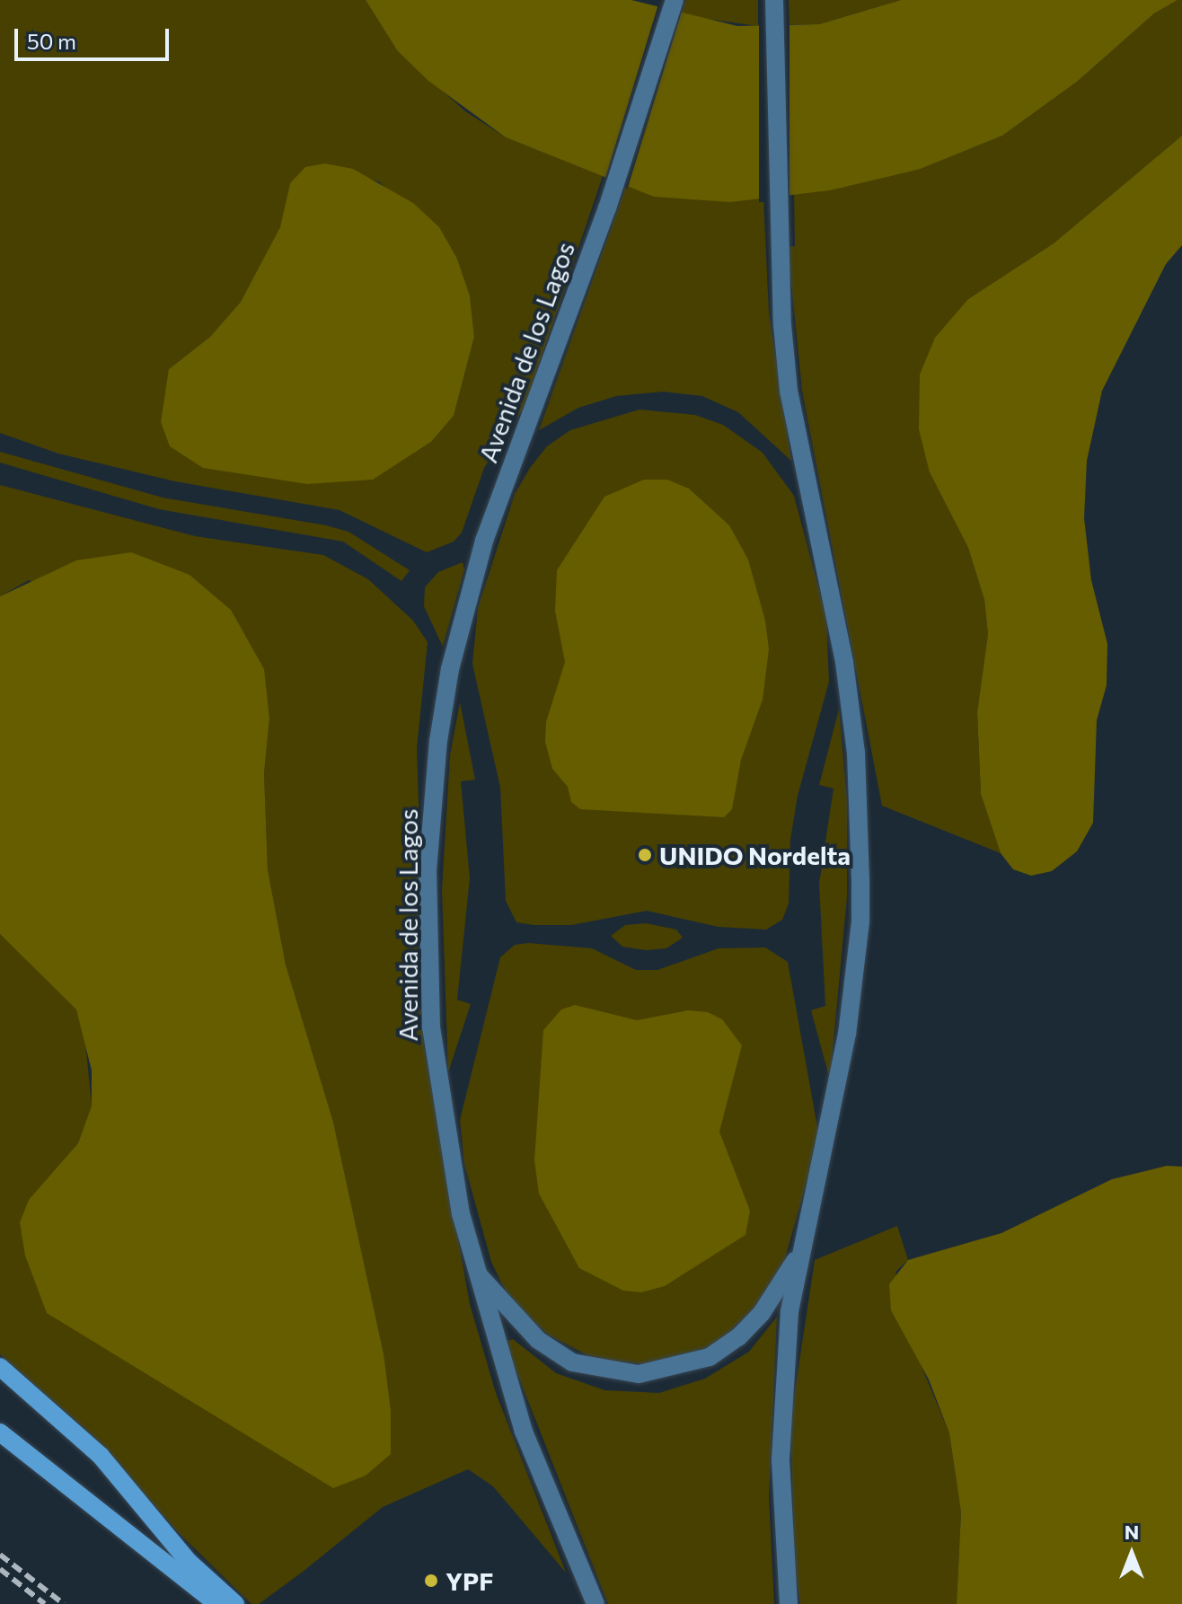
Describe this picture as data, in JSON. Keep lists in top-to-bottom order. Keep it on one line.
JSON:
{"streets":{"street":["Avenida de los Lagos"]},"places":["UNIDO Nordelta","YPF"],"scale_bar":"50 m","north":"top"}
